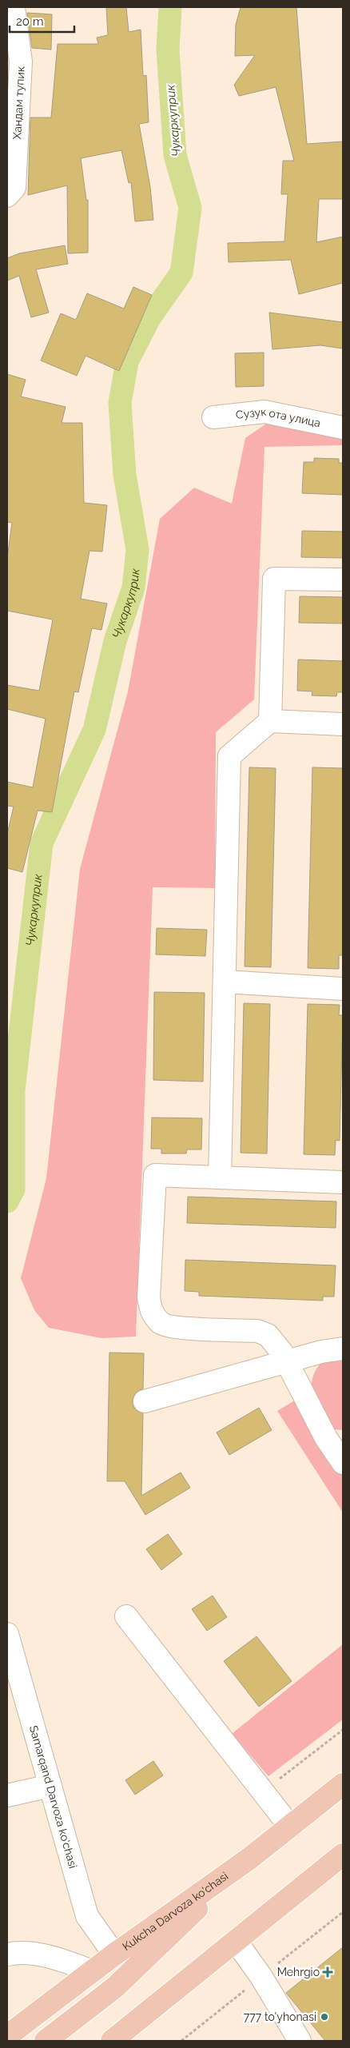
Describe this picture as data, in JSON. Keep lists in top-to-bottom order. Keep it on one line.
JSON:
{"streets":{"main road":["Kukcha Darvoza ko'chasi"],"street":["Хандам тупик","Сузук ота улица","Samarqand Darvoza ko'chasi"]},"crossings":[["Samarqand Darvoza ko'chasi","Kukcha Darvoza ko'chasi"]],"water":["Чукаркуприк"],"places":{"health":["Mehrgio"],"other":["777 to'yhonasi"]},"scale_bar":"20 m"}
